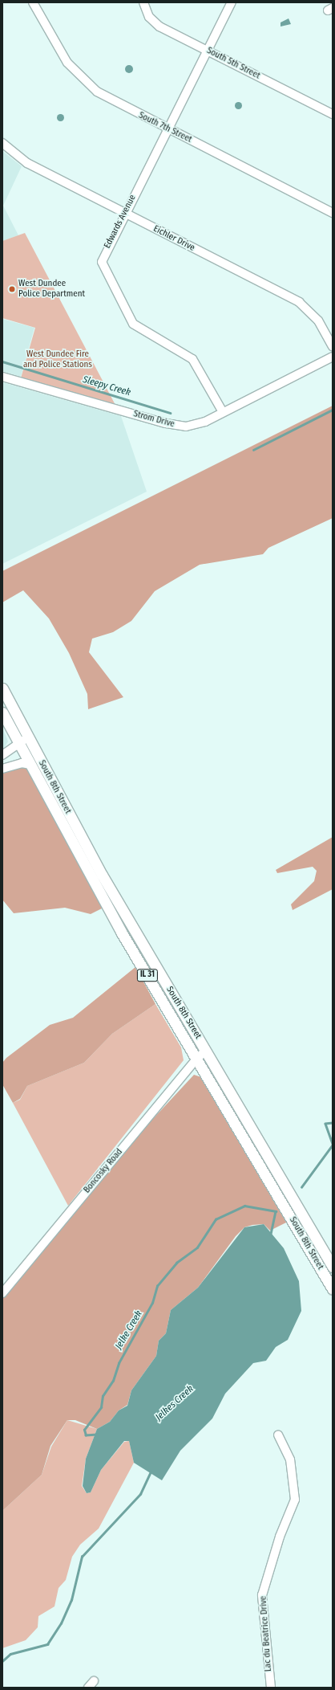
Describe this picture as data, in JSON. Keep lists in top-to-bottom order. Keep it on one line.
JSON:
{"streets":{"main road":["South 8th Street","IL 31"],"street":["South 5th Street","South 7th Street","Edwards Avenue","Eichler Drive","Strom Drive","Boncosky Road","Lac du Beatrice Drive"]},"crossings":[["South 5th Street","Edwards Avenue"],["South 7th Street","Edwards Avenue"],["Edwards Avenue","Eichler Drive"],["Edwards Avenue","Strom Drive"],["South 8th Street","Boncosky Road"]],"water":["Sleepy Creek","Jelke Creek","Jelkes Creek"],"parks":["West Dundee Fire and Police Stations"],"places":["West Dundee Police Department"]}
